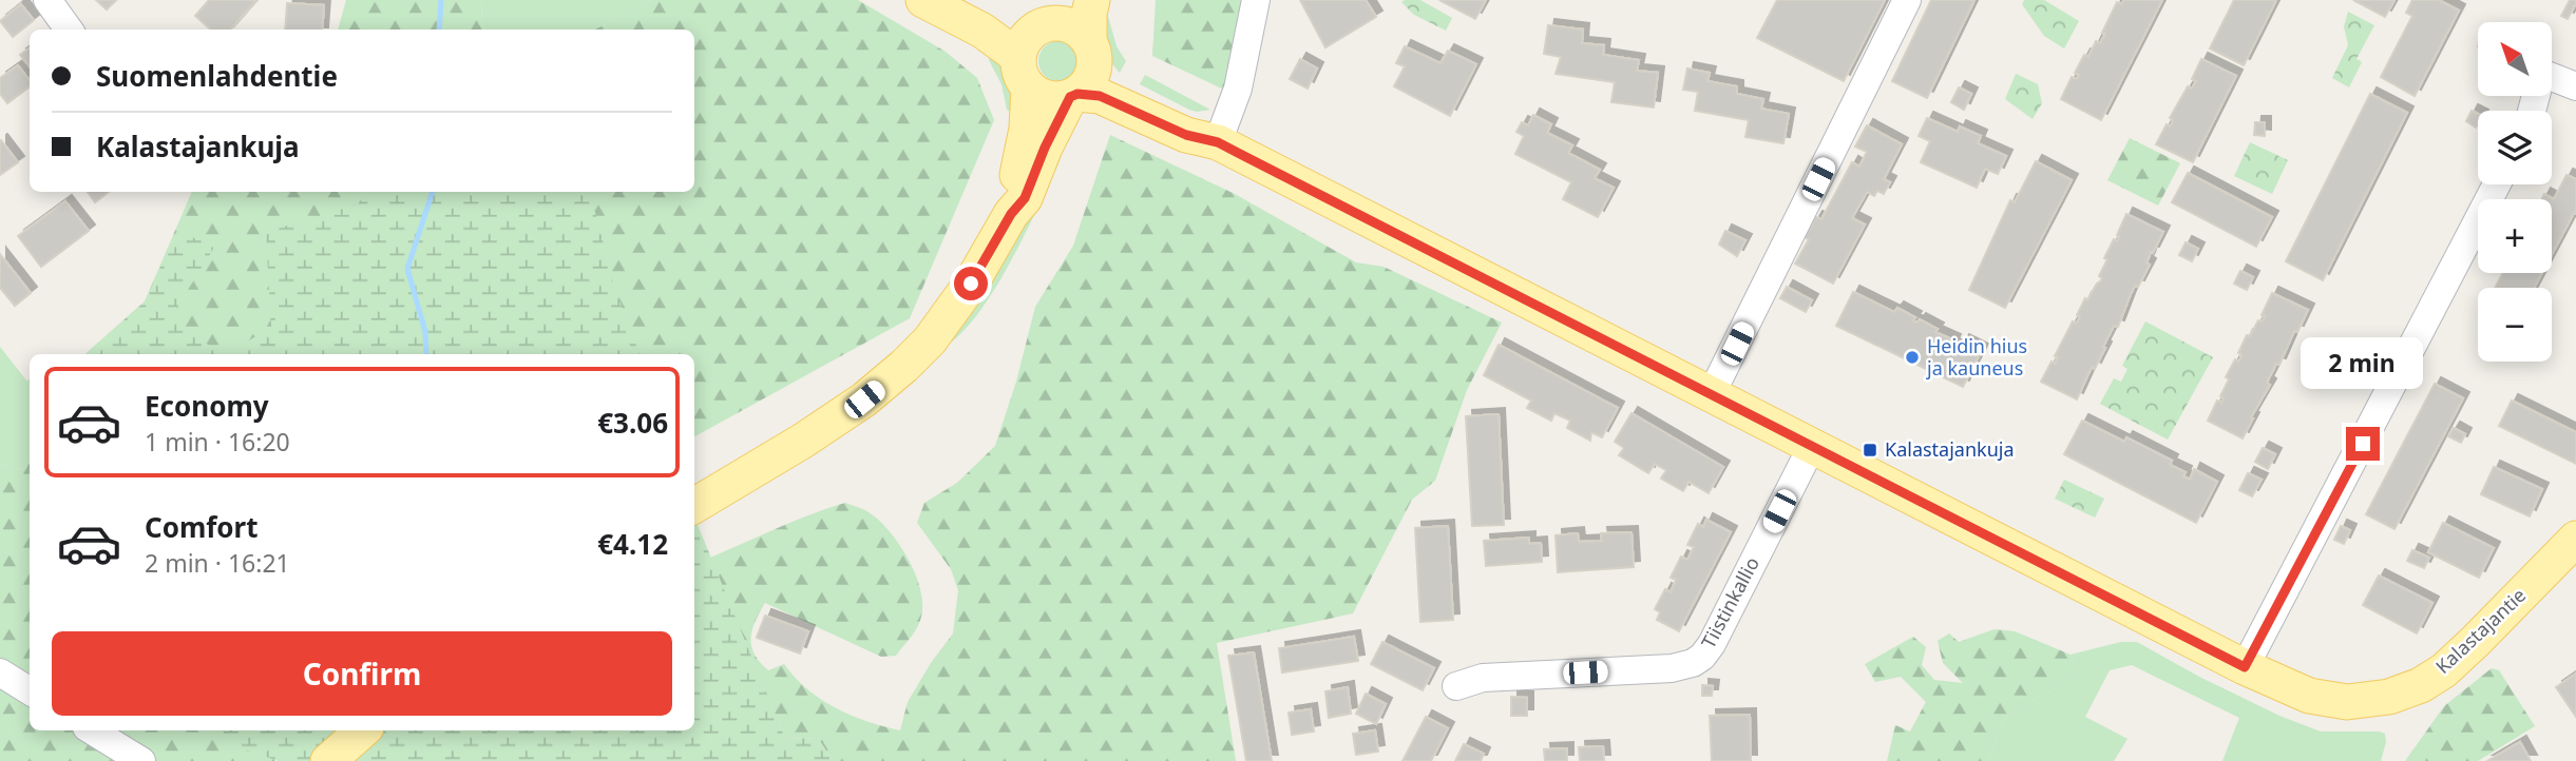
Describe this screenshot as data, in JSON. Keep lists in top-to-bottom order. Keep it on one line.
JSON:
{"streets":{"main road":["Kalastajantie"],"street":["Tiistinkallio"]},"crossings":[["Tiistinkallio","Kalastajantie"]],"places":{"other":["Heidin hius ja kauneus"],"transit":["Kalastajankuja"]},"north":"top left","page":{"map_buttons":["+","−"],"banner":["Suomenlahdentie","Kalastajankuja"],"bubble":"2 min","list":[{"name":"Economy","note":"1 min · 16:20","value":"€3.06"},{"name":"Comfort","note":"2 min · 16:21","value":"€4.12"}],"buttons":"Confirm"}}
